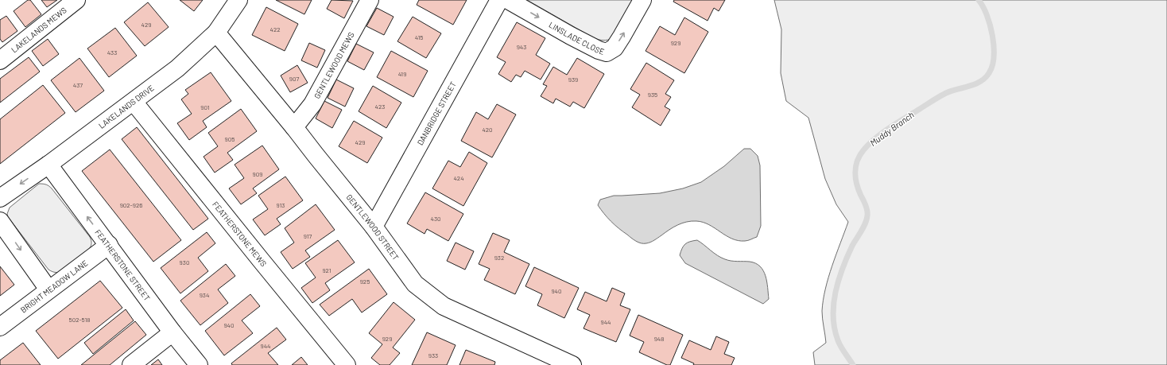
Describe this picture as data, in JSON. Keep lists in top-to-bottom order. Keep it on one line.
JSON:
{"streets":{"street":["LAKELANDS MEWS","LINSLADE CLOSE","GENTLEWOOD MEWS","LAKELANDS DRIVE","DANBRIDGE STREET","GENTLEWOOD STREET","FEATHERSTONE MEWS","FEATHERSTONE STREET","BRIGHT MEADOW LANE"]},"crossings":[["GENTLEWOOD MEWS","GENTLEWOOD STREET"],["LAKELANDS DRIVE","GENTLEWOOD STREET"],["LAKELANDS DRIVE","FEATHERSTONE MEWS"],["LAKELANDS DRIVE","FEATHERSTONE STREET"],["DANBRIDGE STREET","GENTLEWOOD STREET"],["FEATHERSTONE STREET","BRIGHT MEADOW LANE"]],"water":["Muddy Branch"],"house_numbers":["429","422","415","929","943","433","419","907","939","437","935","423","901","420","905","429","909","424","902-926","913","430","917","932","930","921","925","940","934","502-518","944","940","929","948","944","933"]}
